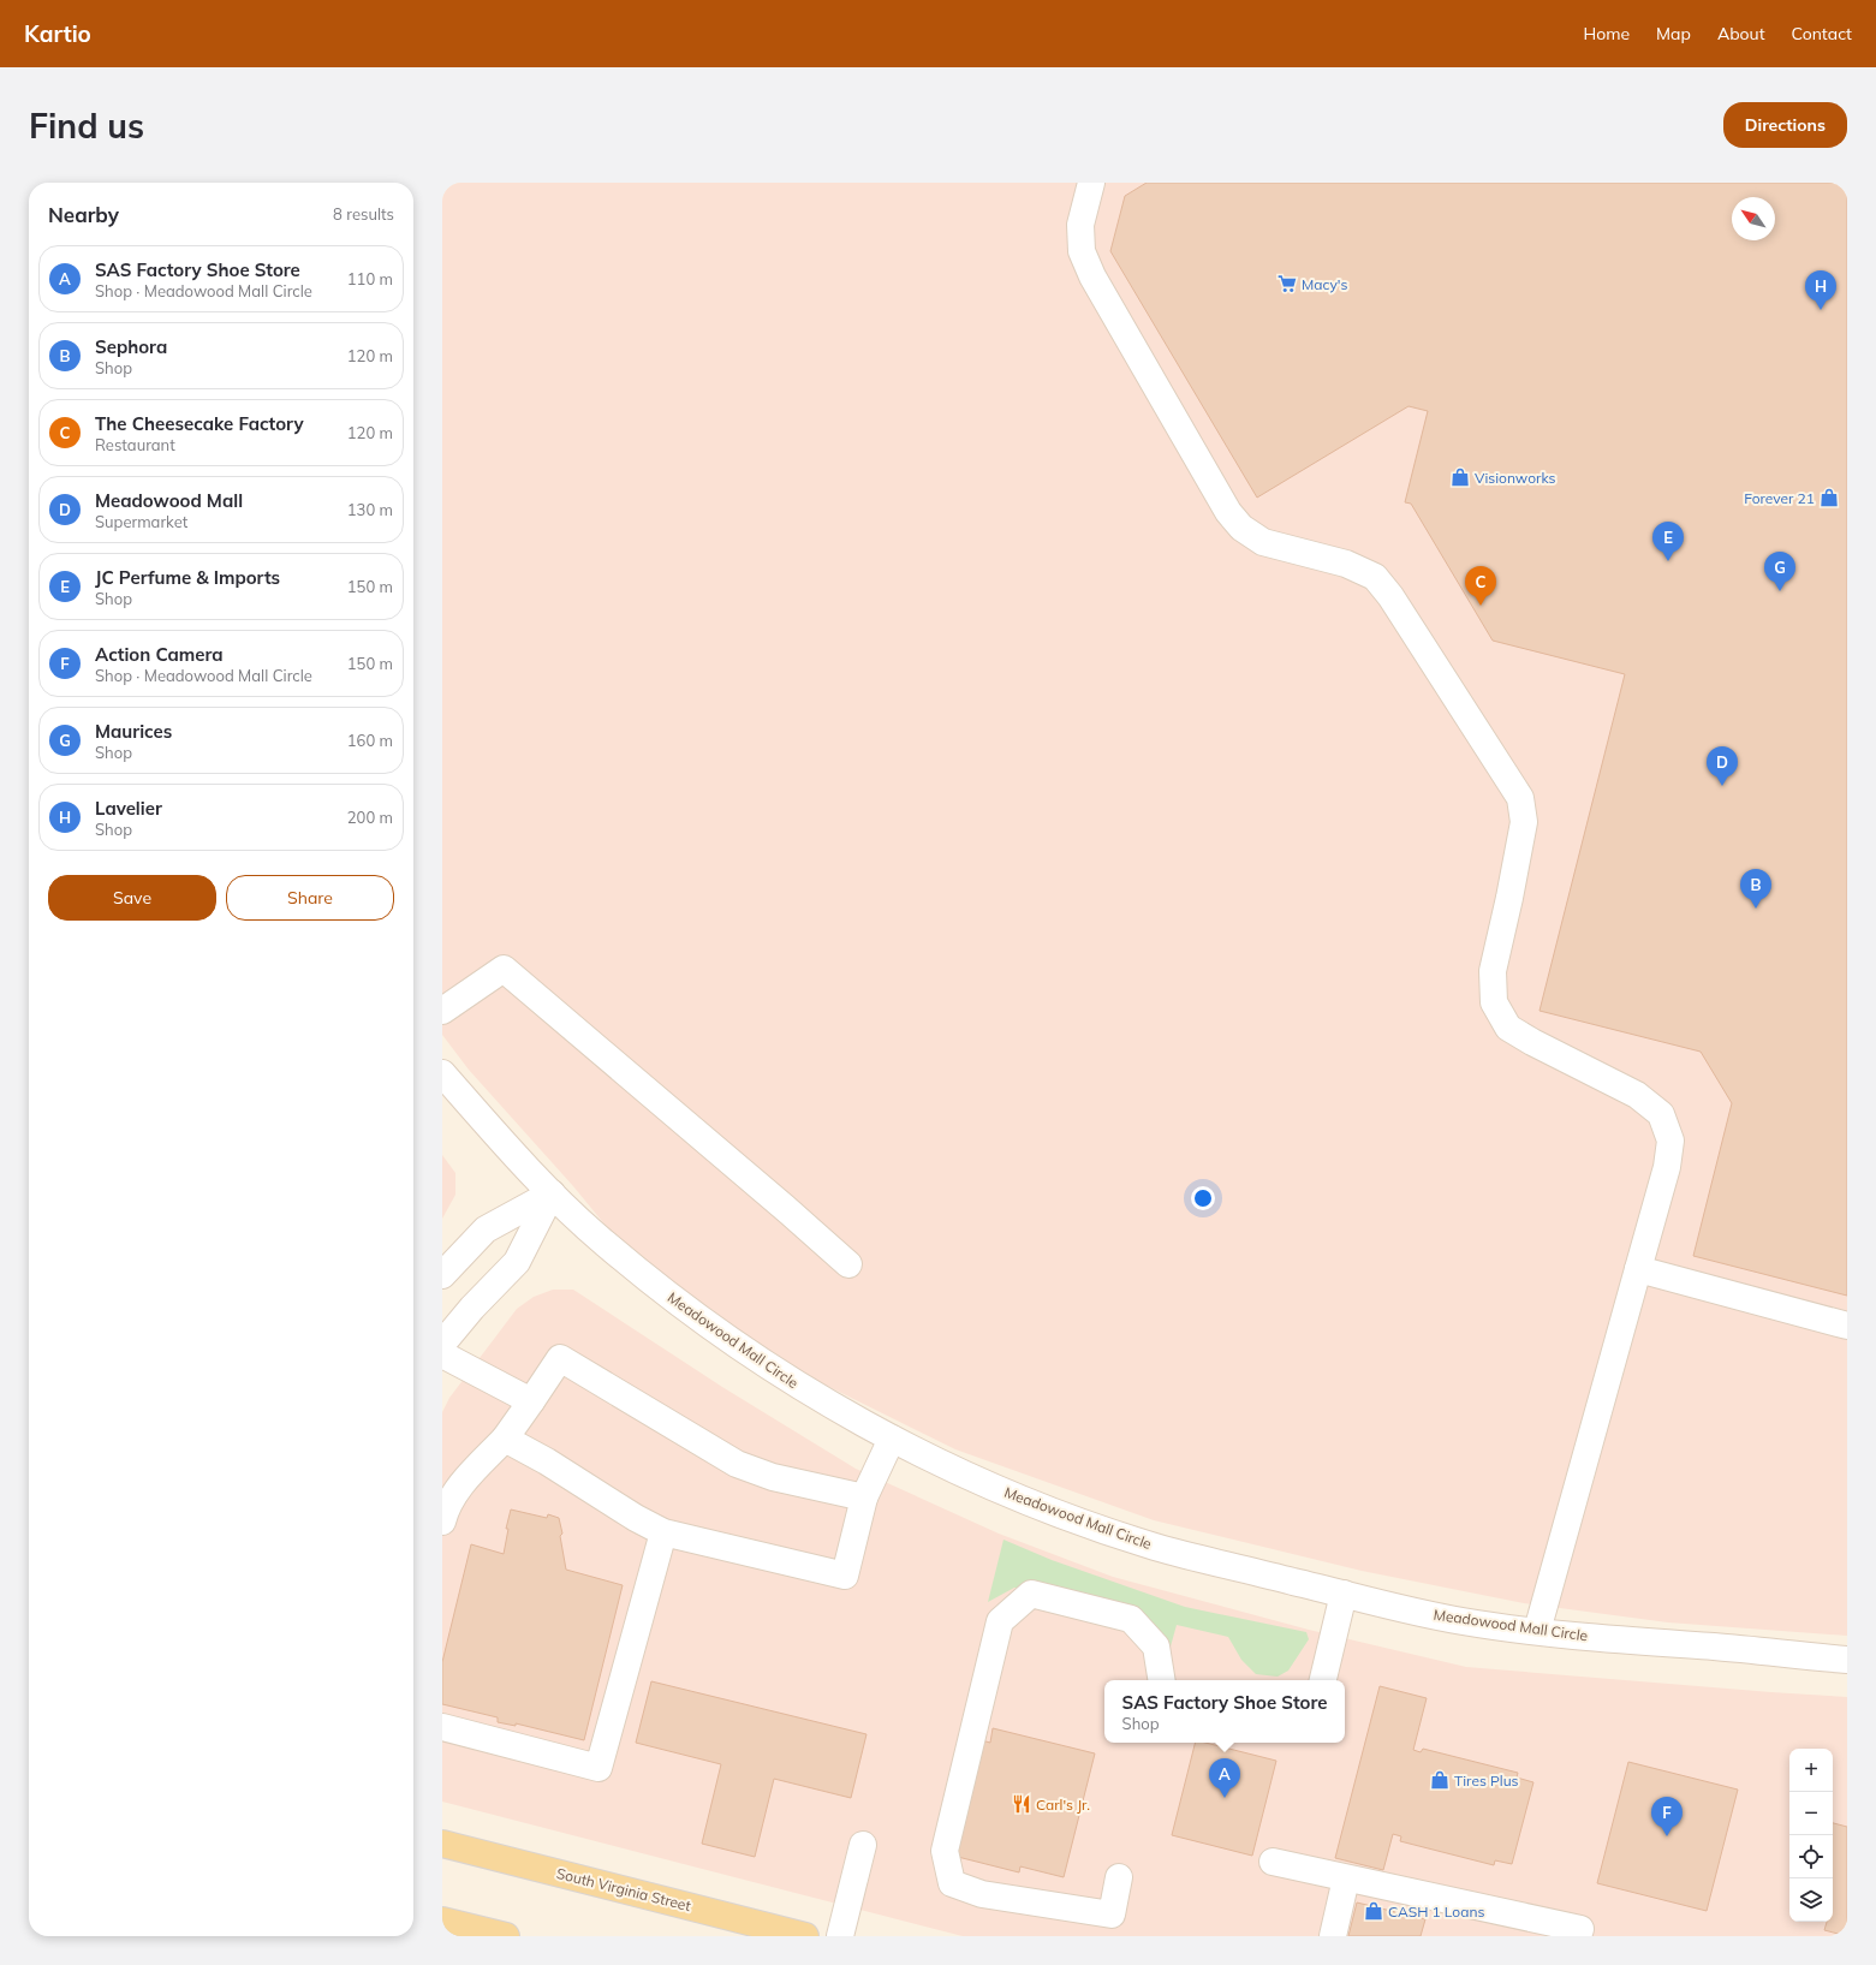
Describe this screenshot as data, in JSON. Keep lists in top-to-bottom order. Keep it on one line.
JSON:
{"streets":{"main road":["South Virginia Street"],"street":["Meadowood Mall Circle"]},"places":{"supermarket":["Macy's"],"shop":["Visionworks","Forever 21","Tires Plus","CASH 1 Loans"],"restaurant":["Carl's Jr."]},"north":"top left","page":{"header":"Kartio","nav":["Home","Map","About","Contact"],"buttons":["Directions",["Save","Share"]],"title":"Find us","heading":["Nearby","8 results"],"list":[{"mark":"A","name":"SAS Factory Shoe Store","note":"Shop · Meadowood Mall Circle","value":"110 m"},{"mark":"B","name":"Sephora","note":"Shop","value":"120 m"},{"mark":"C","name":"The Cheesecake Factory","note":"Restaurant","value":"120 m"},{"mark":"D","name":"Meadowood Mall","note":"Supermarket","value":"130 m"},{"mark":"E","name":"JC Perfume & Imports","note":"Shop","value":"150 m"},{"mark":"F","name":"Action Camera","note":"Shop · Meadowood Mall Circle","value":"150 m"},{"mark":"G","name":"Maurices","note":"Shop","value":"160 m"},{"mark":"H","name":"Lavelier","note":"Shop","value":"200 m"}],"pins":["H","E","G","C","D","B","A","F"],"popup":["SAS Factory Shoe Store","Shop"],"map_buttons":["+","−"]}}
